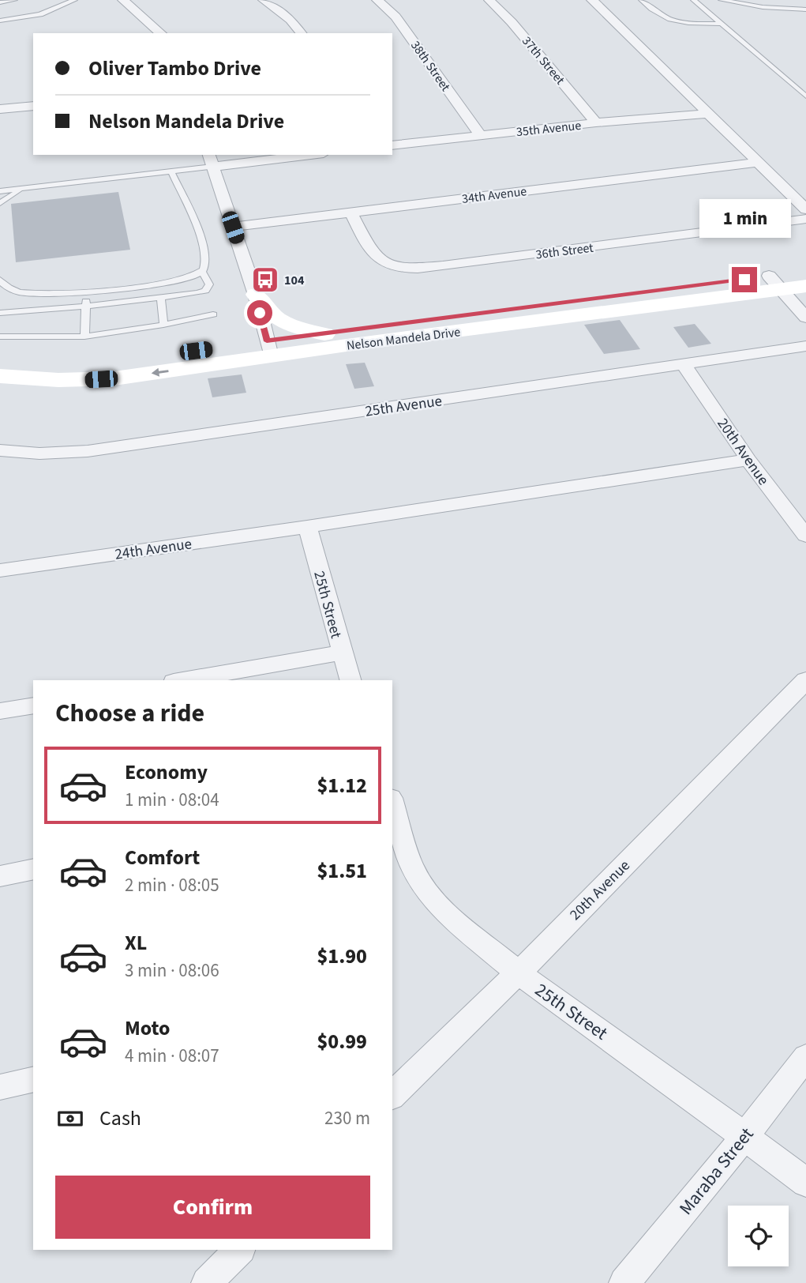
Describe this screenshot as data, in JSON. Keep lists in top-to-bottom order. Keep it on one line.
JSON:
{"streets":{"main road":["Nelson Mandela Drive"],"street":["37th Street","38th Street","35th Avenue","34th Avenue","36th Street","25th Avenue","20th Avenue","24th Avenue","25th Street","Maraba Street"]},"crossings":[["37th Street","35th Avenue"],["38th Street","35th Avenue"],["34th Avenue","36th Street"],["25th Avenue","20th Avenue"],["20th Avenue","24th Avenue"],["20th Avenue","25th Street"],["24th Avenue","25th Street"],["25th Street","Maraba Street"]],"places":{"bus stop":["104"]},"page":{"banner":["Oliver Tambo Drive","Nelson Mandela Drive"],"bubble":"1 min","heading":"Choose a ride","list":[{"name":"Economy","note":"1 min · 08:04","value":"$1.12"},{"name":"Comfort","note":"2 min · 08:05","value":"$1.51"},{"name":"XL","note":"3 min · 08:06","value":"$1.90"},{"name":"Moto","note":"4 min · 08:07","value":"$0.99"}],"pay":["Cash","230 m"],"buttons":"Confirm"}}
